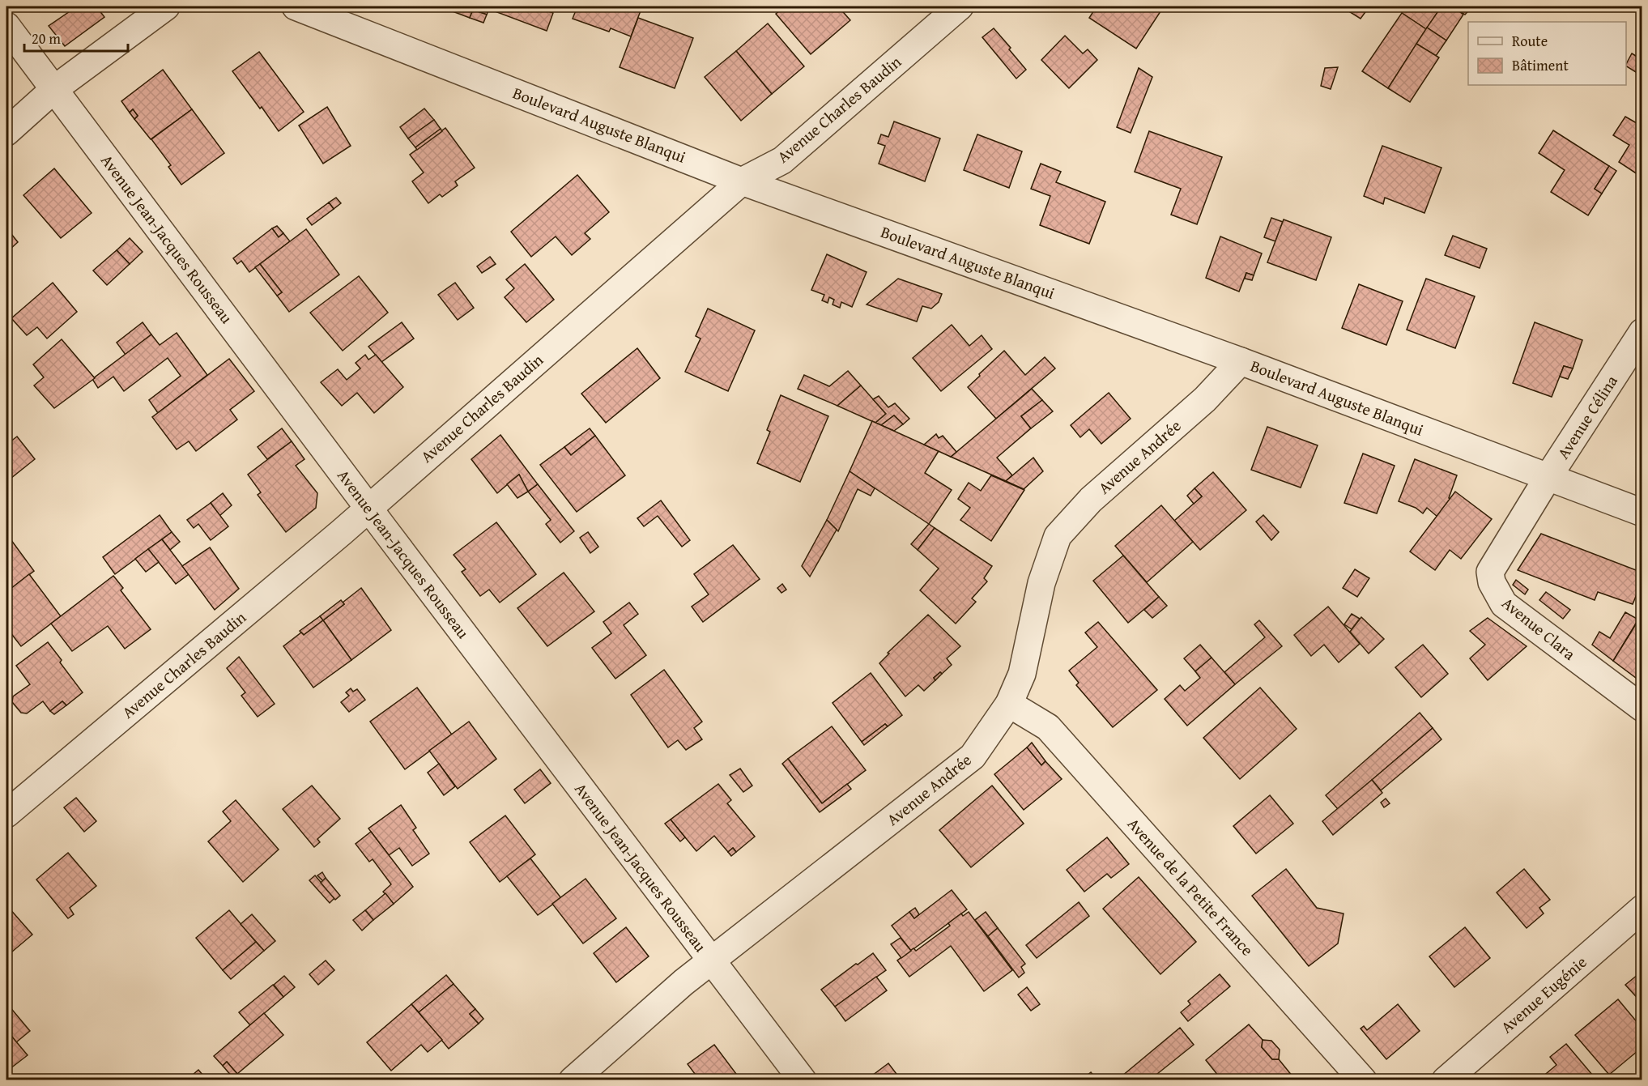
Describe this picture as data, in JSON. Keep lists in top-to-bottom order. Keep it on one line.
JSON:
{"streets":{"street":["Avenue Charles Baudin","Boulevard Auguste Blanqui","Avenue Jean-Jacques Rousseau","Avenue Célina","Avenue Andrée","Avenue Clara","Avenue de la Petite France","Avenue Eugénie"]},"crossings":[["Avenue Charles Baudin","Boulevard Auguste Blanqui"],["Avenue Charles Baudin","Avenue Jean-Jacques Rousseau"],["Boulevard Auguste Blanqui","Avenue Célina"],["Boulevard Auguste Blanqui","Avenue Andrée"],["Boulevard Auguste Blanqui","Avenue Clara"],["Avenue Jean-Jacques Rousseau","Avenue Andrée"],["Avenue Célina","Avenue Clara"],["Avenue Andrée","Avenue de la Petite France"]],"legend":["Route","Bâtiment"],"scale_bar":"20 m"}
